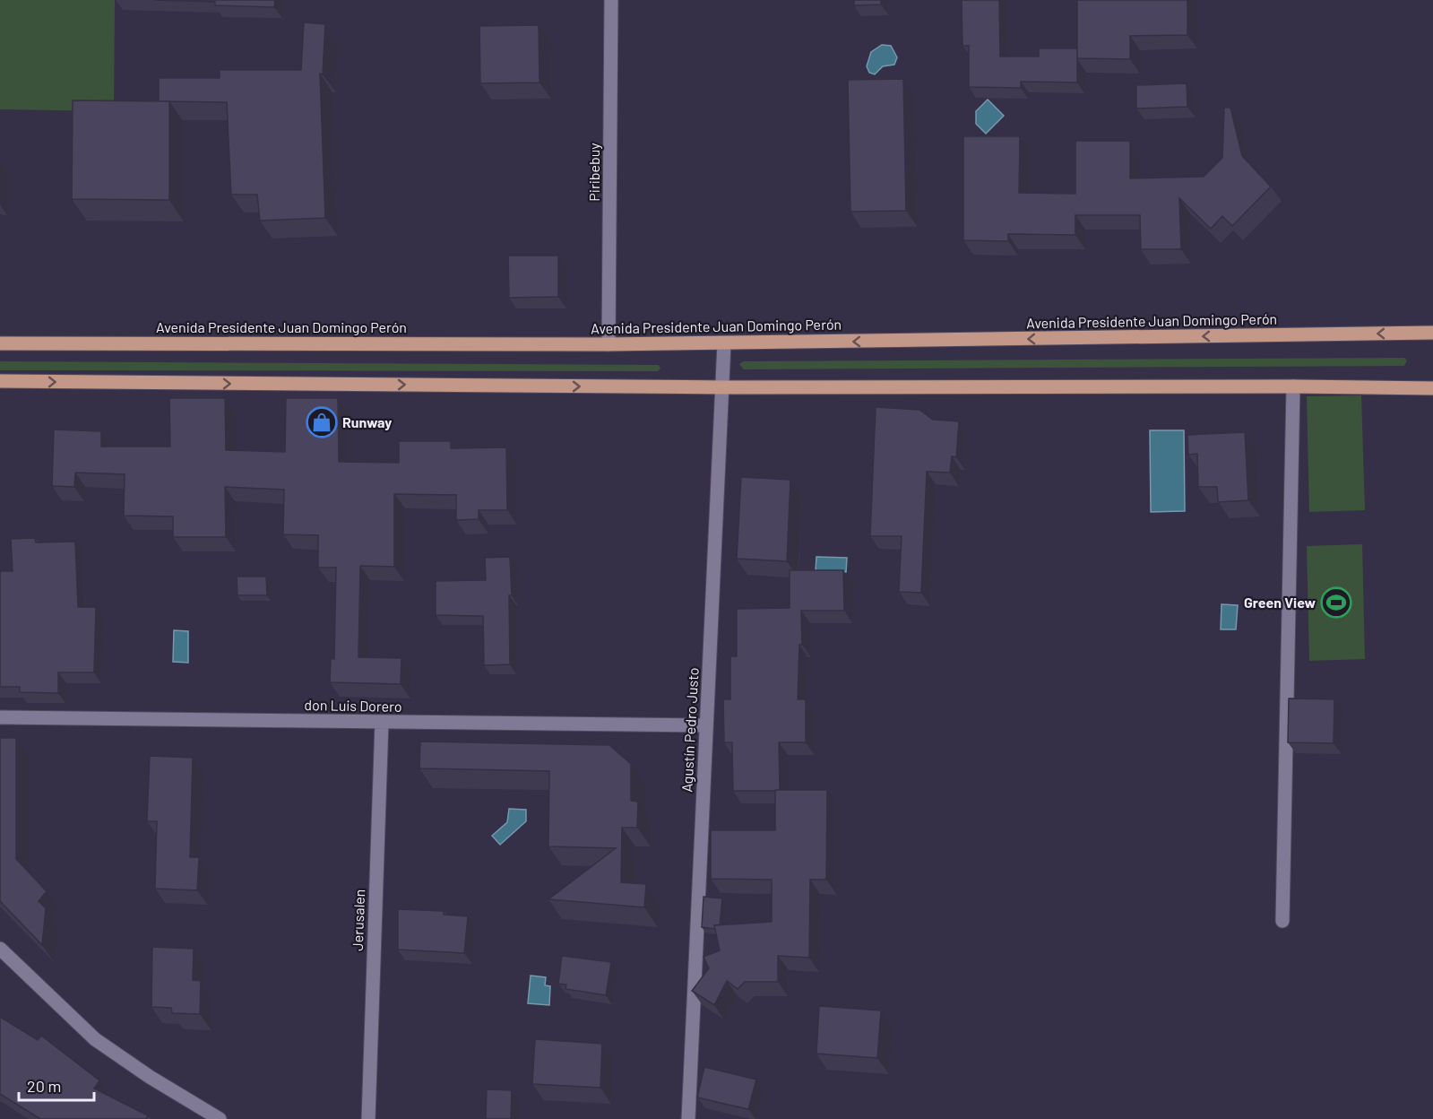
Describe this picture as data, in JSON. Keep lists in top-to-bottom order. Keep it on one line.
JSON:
{"streets":{"main road":["Avenida Presidente Juan Domingo Perón"],"street":["Piribebuy","don Luis Dorero","Agustín Pedro Justo","Jerusalen"]},"crossings":[["Piribebuy","Avenida Presidente Juan Domingo Perón"],["Avenida Presidente Juan Domingo Perón","Agustín Pedro Justo"],["don Luis Dorero","Agustín Pedro Justo"],["don Luis Dorero","Jerusalen"]],"places":{"shop":["Runway"],"sports":["Green View"]},"scale_bar":"20 m"}
